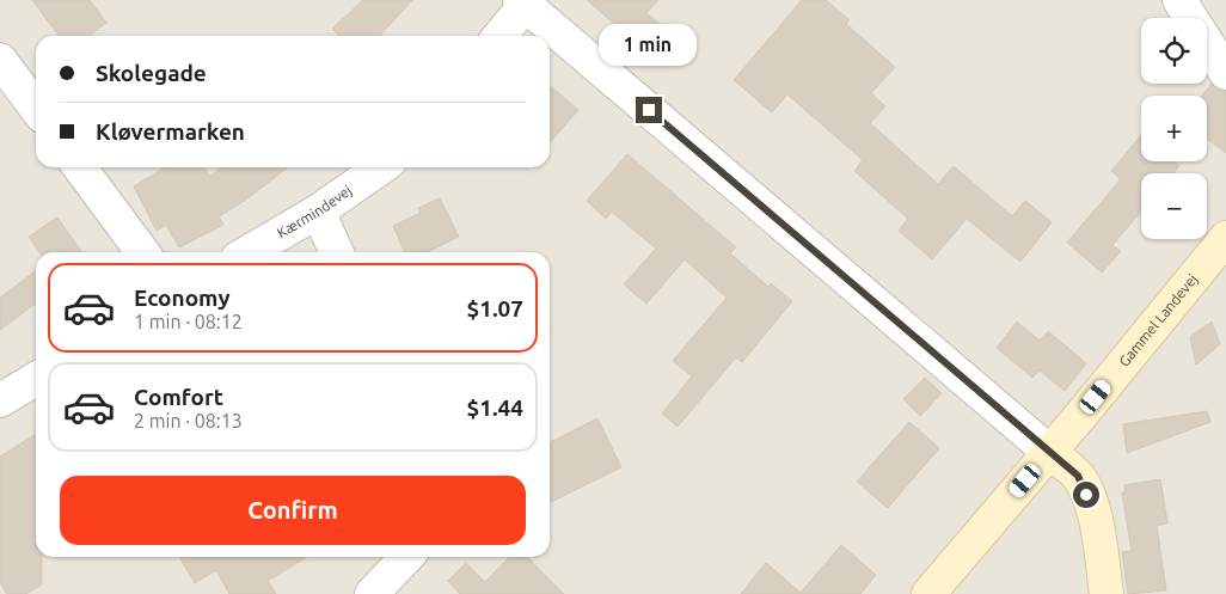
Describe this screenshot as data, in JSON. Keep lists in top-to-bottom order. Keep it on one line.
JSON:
{"streets":{"street":["Kærmindevej","Gammel Landevej"]},"page":{"map_buttons":["+","−"],"bubble":"1 min","banner":["Skolegade","Kløvermarken"],"list":[{"name":"Economy","note":"1 min · 08:12","value":"$1.07"},{"name":"Comfort","note":"2 min · 08:13","value":"$1.44"}],"buttons":"Confirm"}}
